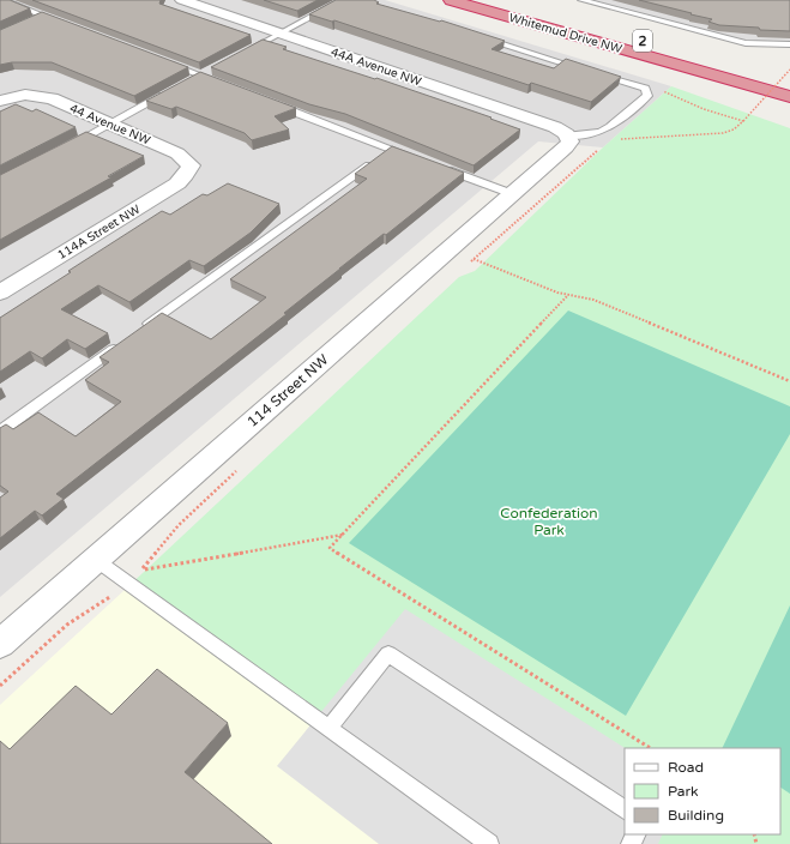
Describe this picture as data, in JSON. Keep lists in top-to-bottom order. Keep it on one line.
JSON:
{"streets":{"highway":["Whitemud Drive NW","2"],"street":["44A Avenue NW","44 Avenue NW","114A Street NW","114 Street NW"]},"crossings":[["44A Avenue NW","114 Street NW"],["44 Avenue NW","114A Street NW"]],"parks":["Confederation Park"],"legend":["Road","Park","Building"]}
